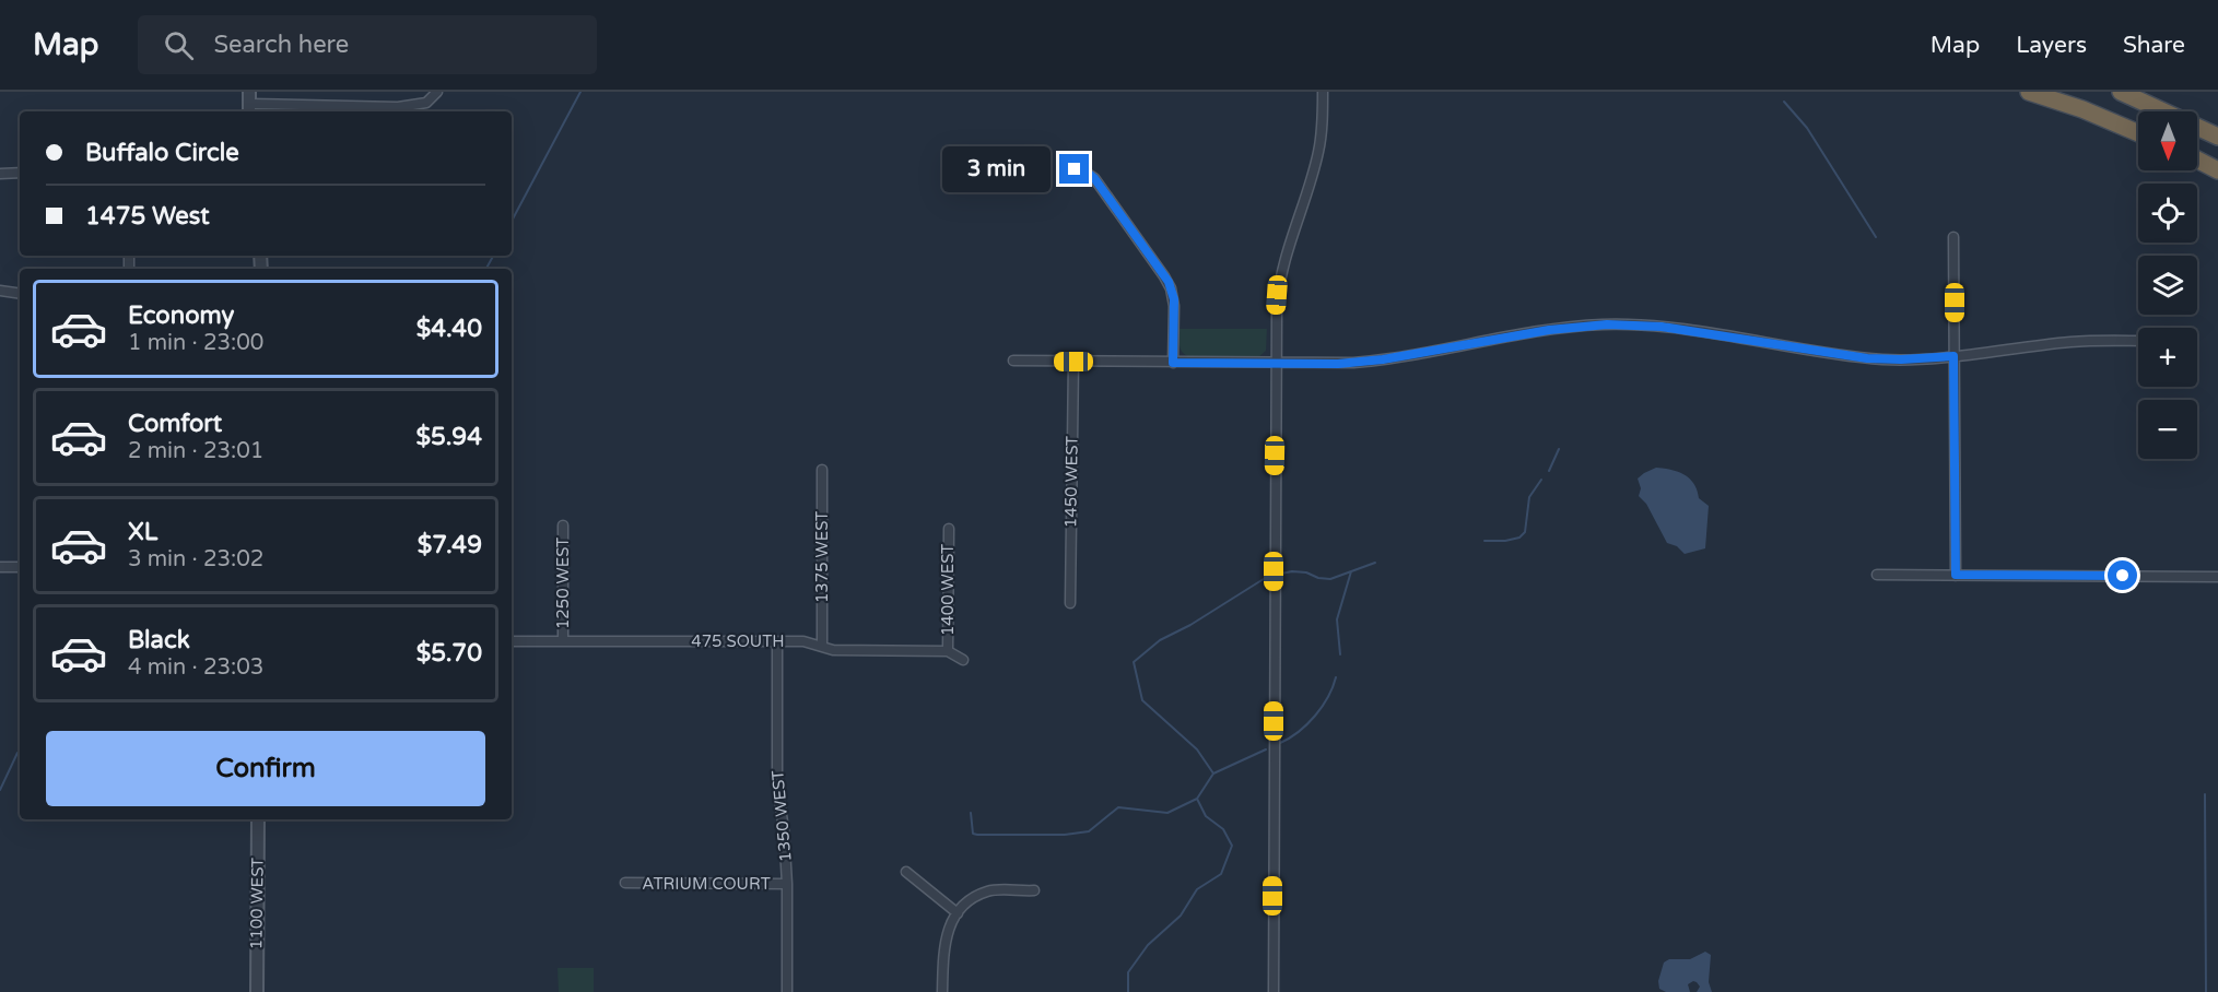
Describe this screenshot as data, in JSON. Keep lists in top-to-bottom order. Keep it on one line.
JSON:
{"streets":{"street":["1450 WEST","1375 WEST","1250 WEST","1400 WEST","475 SOUTH","1350 WEST","ATRIUM COURT","1100 WEST"]},"crossings":[["1375 WEST","475 SOUTH"],["1250 WEST","475 SOUTH"],["1400 WEST","475 SOUTH"],["475 SOUTH","1350 WEST"],["1350 WEST","ATRIUM COURT"]],"north":"bottom","page":{"header":"Map","search":"Search here","nav":["Map","Layers","Share"],"map_buttons":["+","−"],"banner":["Buffalo Circle","1475 West"],"bubble":"3 min","list":[{"name":"Economy","note":"1 min · 23:00","value":"$4.40"},{"name":"Comfort","note":"2 min · 23:01","value":"$5.94"},{"name":"XL","note":"3 min · 23:02","value":"$7.49"},{"name":"Black","note":"4 min · 23:03","value":"$5.70"}],"buttons":"Confirm"}}
